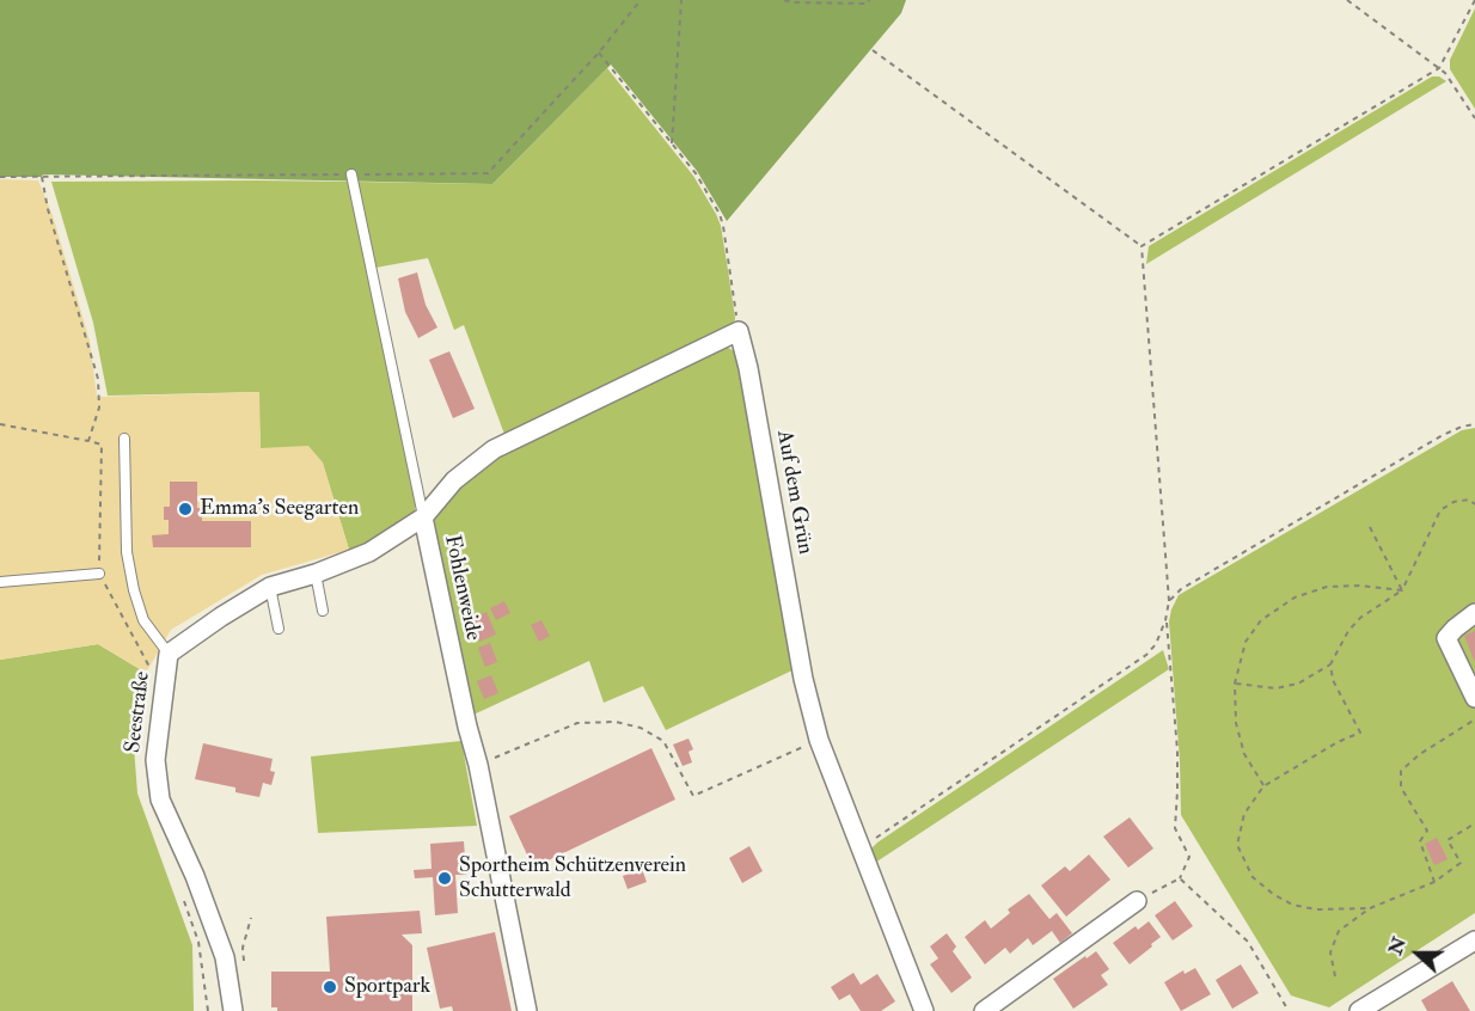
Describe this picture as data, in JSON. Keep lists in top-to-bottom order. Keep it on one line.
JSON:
{"streets":{"street":["Auf dem Grün","Fohlenweide","Seestraße"]},"crossings":[["Fohlenweide","Seestraße"]],"places":["Emma's Seegarten","Sportheim Schützenverein Schutterwald","Sportpark"],"north":"left"}
